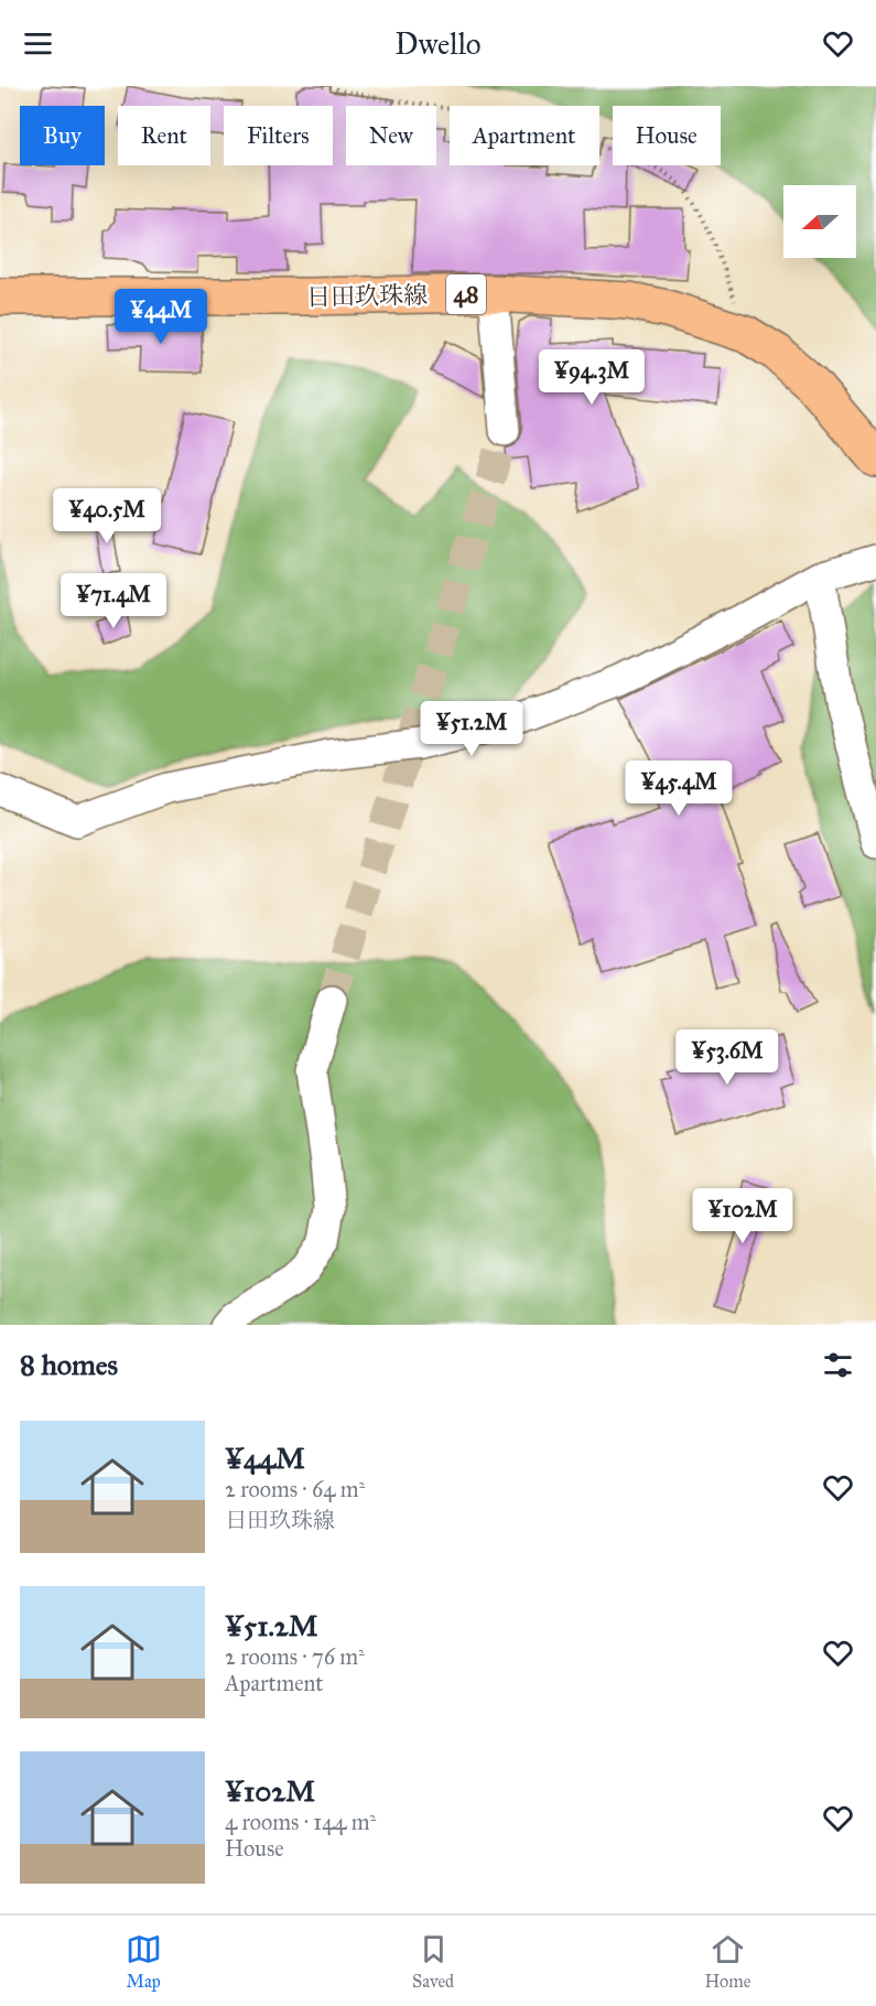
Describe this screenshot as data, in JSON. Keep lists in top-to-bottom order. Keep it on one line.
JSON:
{"streets":{"main road":["48","日田玖珠線"]},"north":"left","page":{"header":"Dwello","chip":["Buy","Rent","Filters","New","Apartment","House"],"price":["¥44M","¥94.3M","¥40.5M","¥71.4M","¥51.2M","¥45.4M","¥53.6M","¥102M"],"heading":"8 homes","list":[{"name":"¥44M","note":"2 rooms · 64 m² · 日田玖珠線"},{"name":"¥51.2M","note":"2 rooms · 76 m² · Apartment"},{"name":"¥102M","note":"4 rooms · 144 m² · House"}],"tabs":["Map","Saved","Home"]}}
